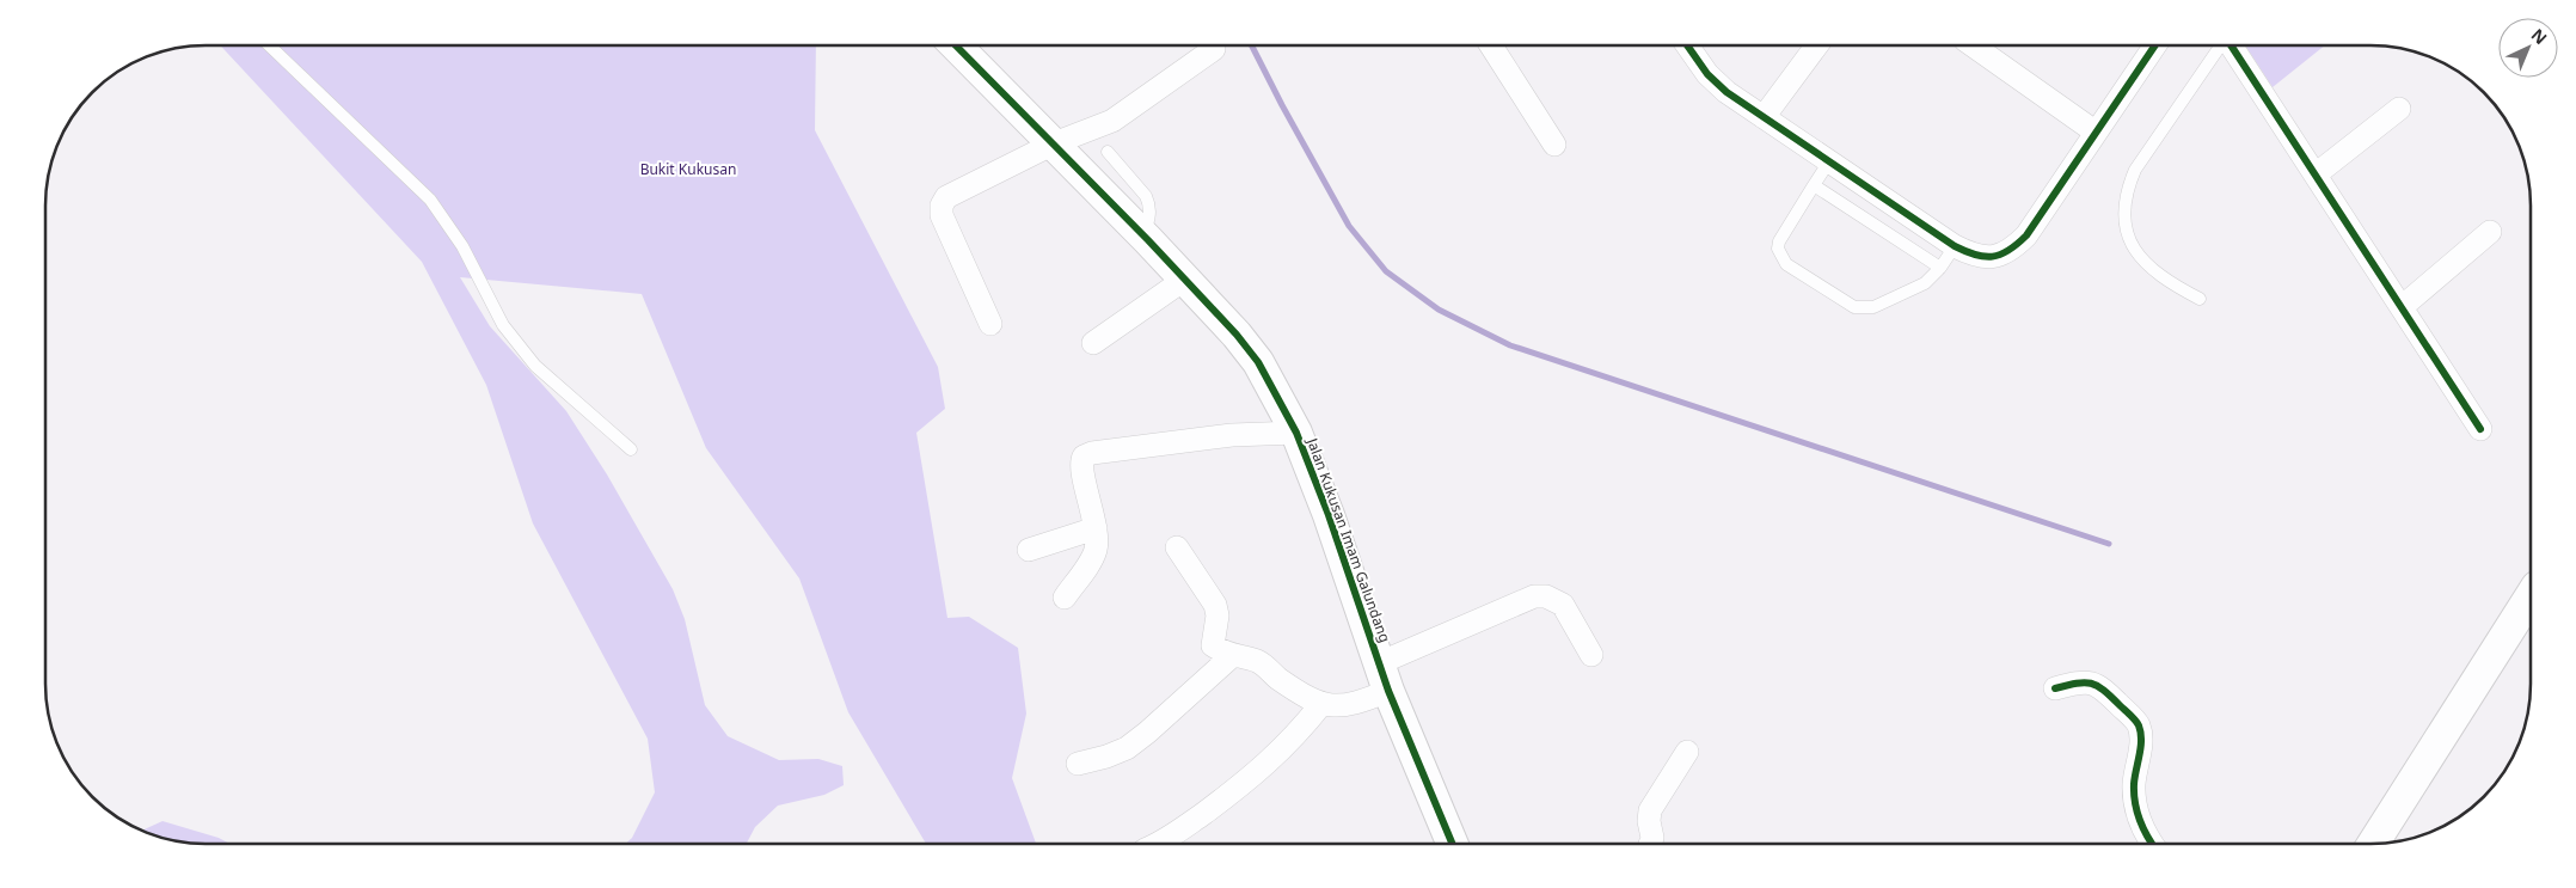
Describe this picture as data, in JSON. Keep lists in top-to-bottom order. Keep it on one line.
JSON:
{"streets":{"street":["Jalan Kukusan Imam Galundang"]},"parks":["Bukit Kukusan"],"north":"top right"}
